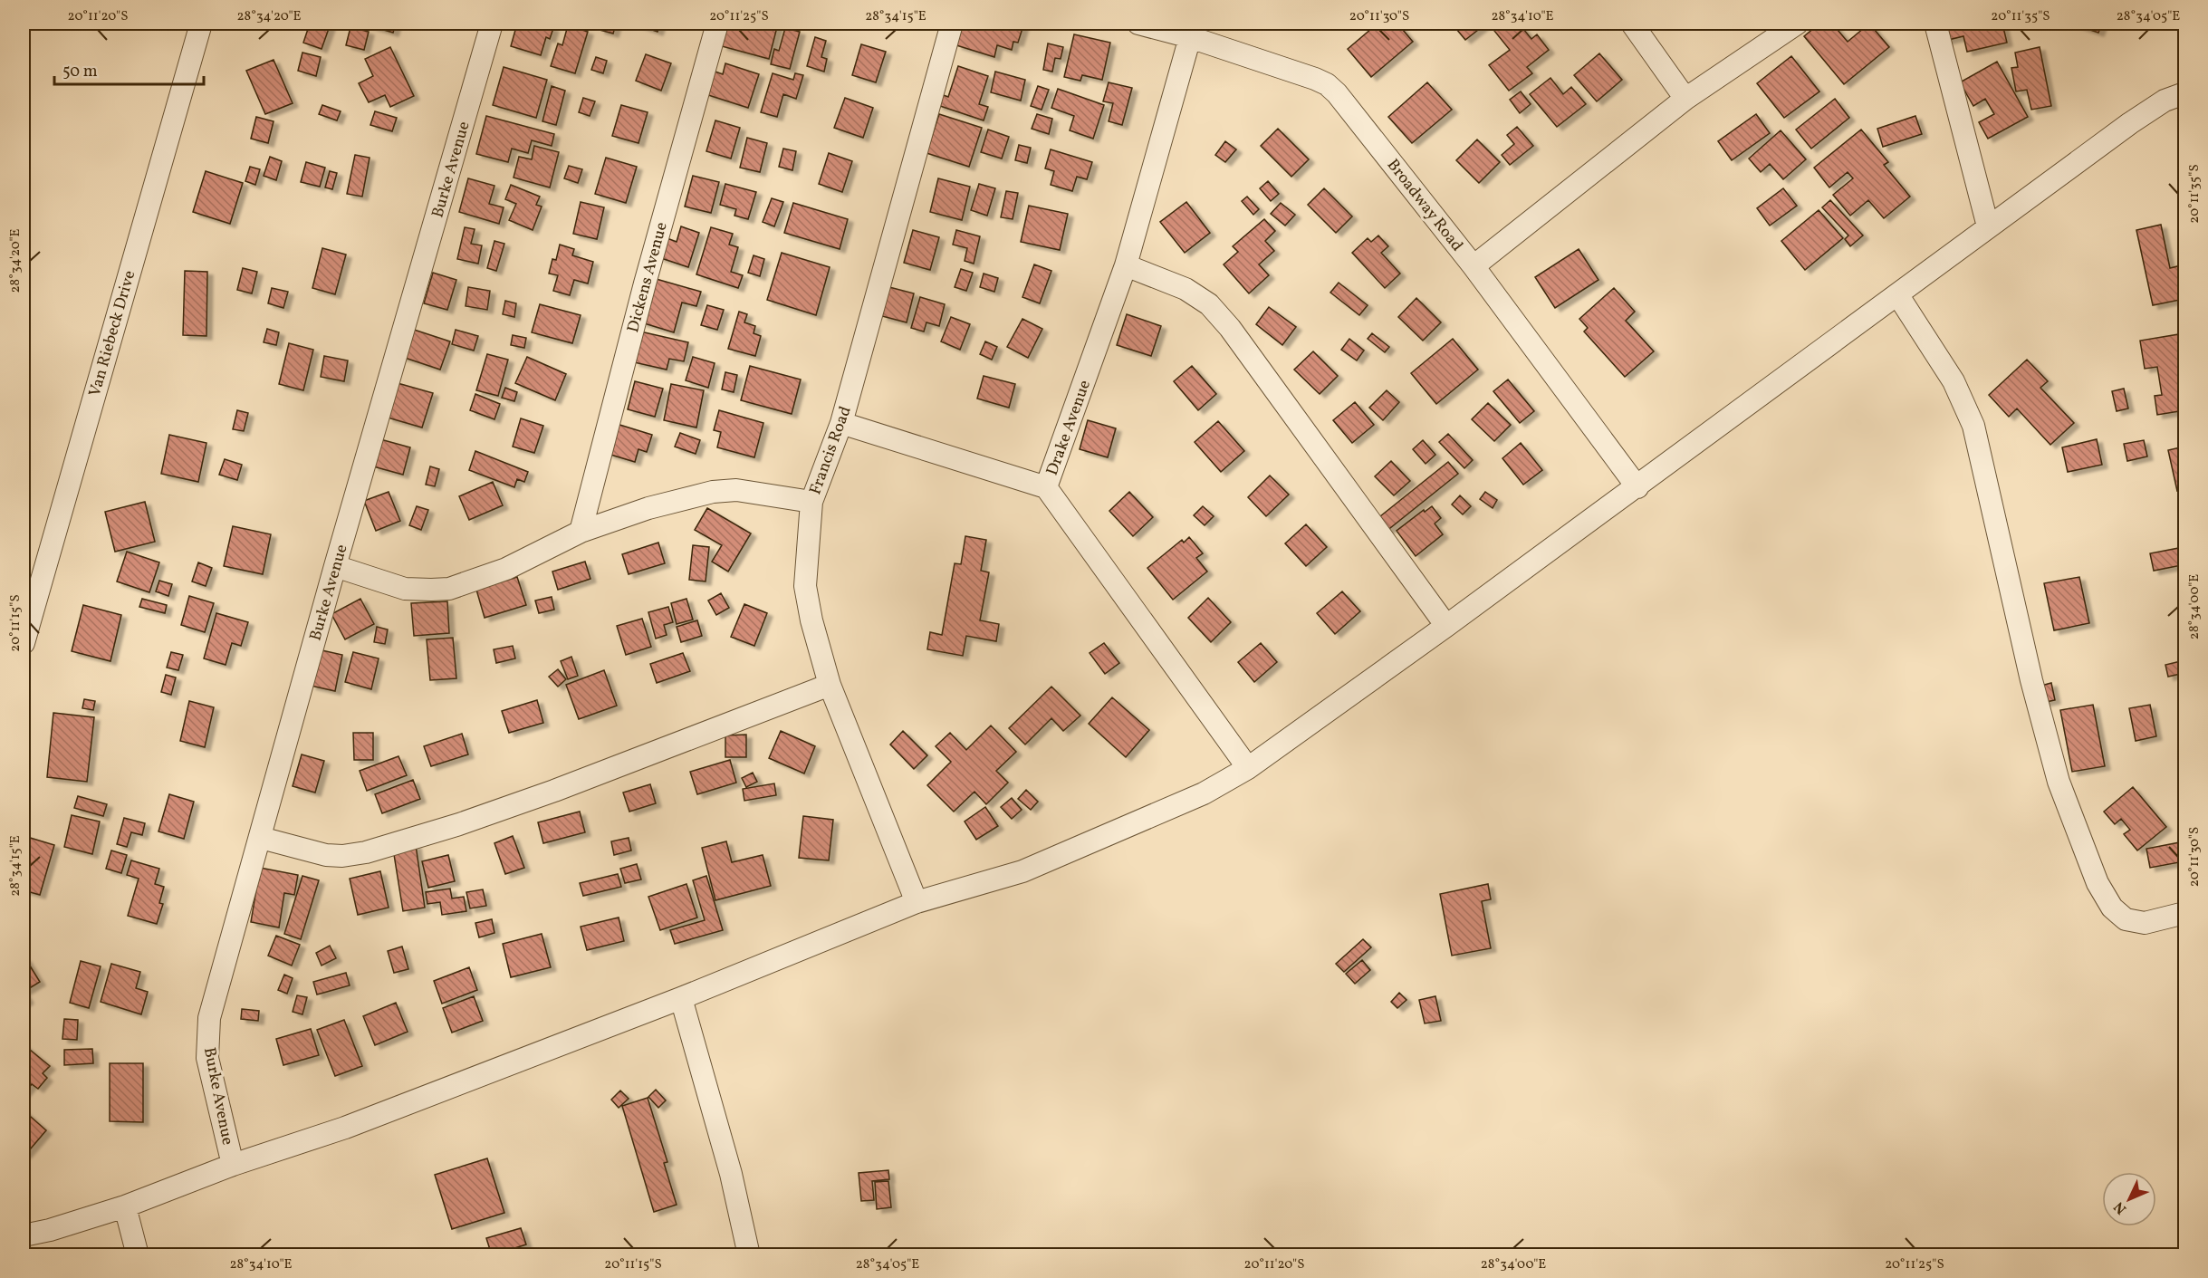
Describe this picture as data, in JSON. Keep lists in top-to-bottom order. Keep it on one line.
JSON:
{"streets":{"street":["Burke Avenue","Broadway Road","Dickens Avenue","Van Riebeck Drive","Drake Avenue","Francis Road"]},"crossings":[["Broadway Road","Drake Avenue"]],"scale_bar":"50 m","north":"bottom left","coordinates":["20°11'20\"S","28°34'20\"E","20°11'25\"S","28°34'15\"E","20°11'30\"S","28°34'10\"E","20°11'35\"S","28°34'05\"E","28°34'00\"E","20°11'15\"S"]}
